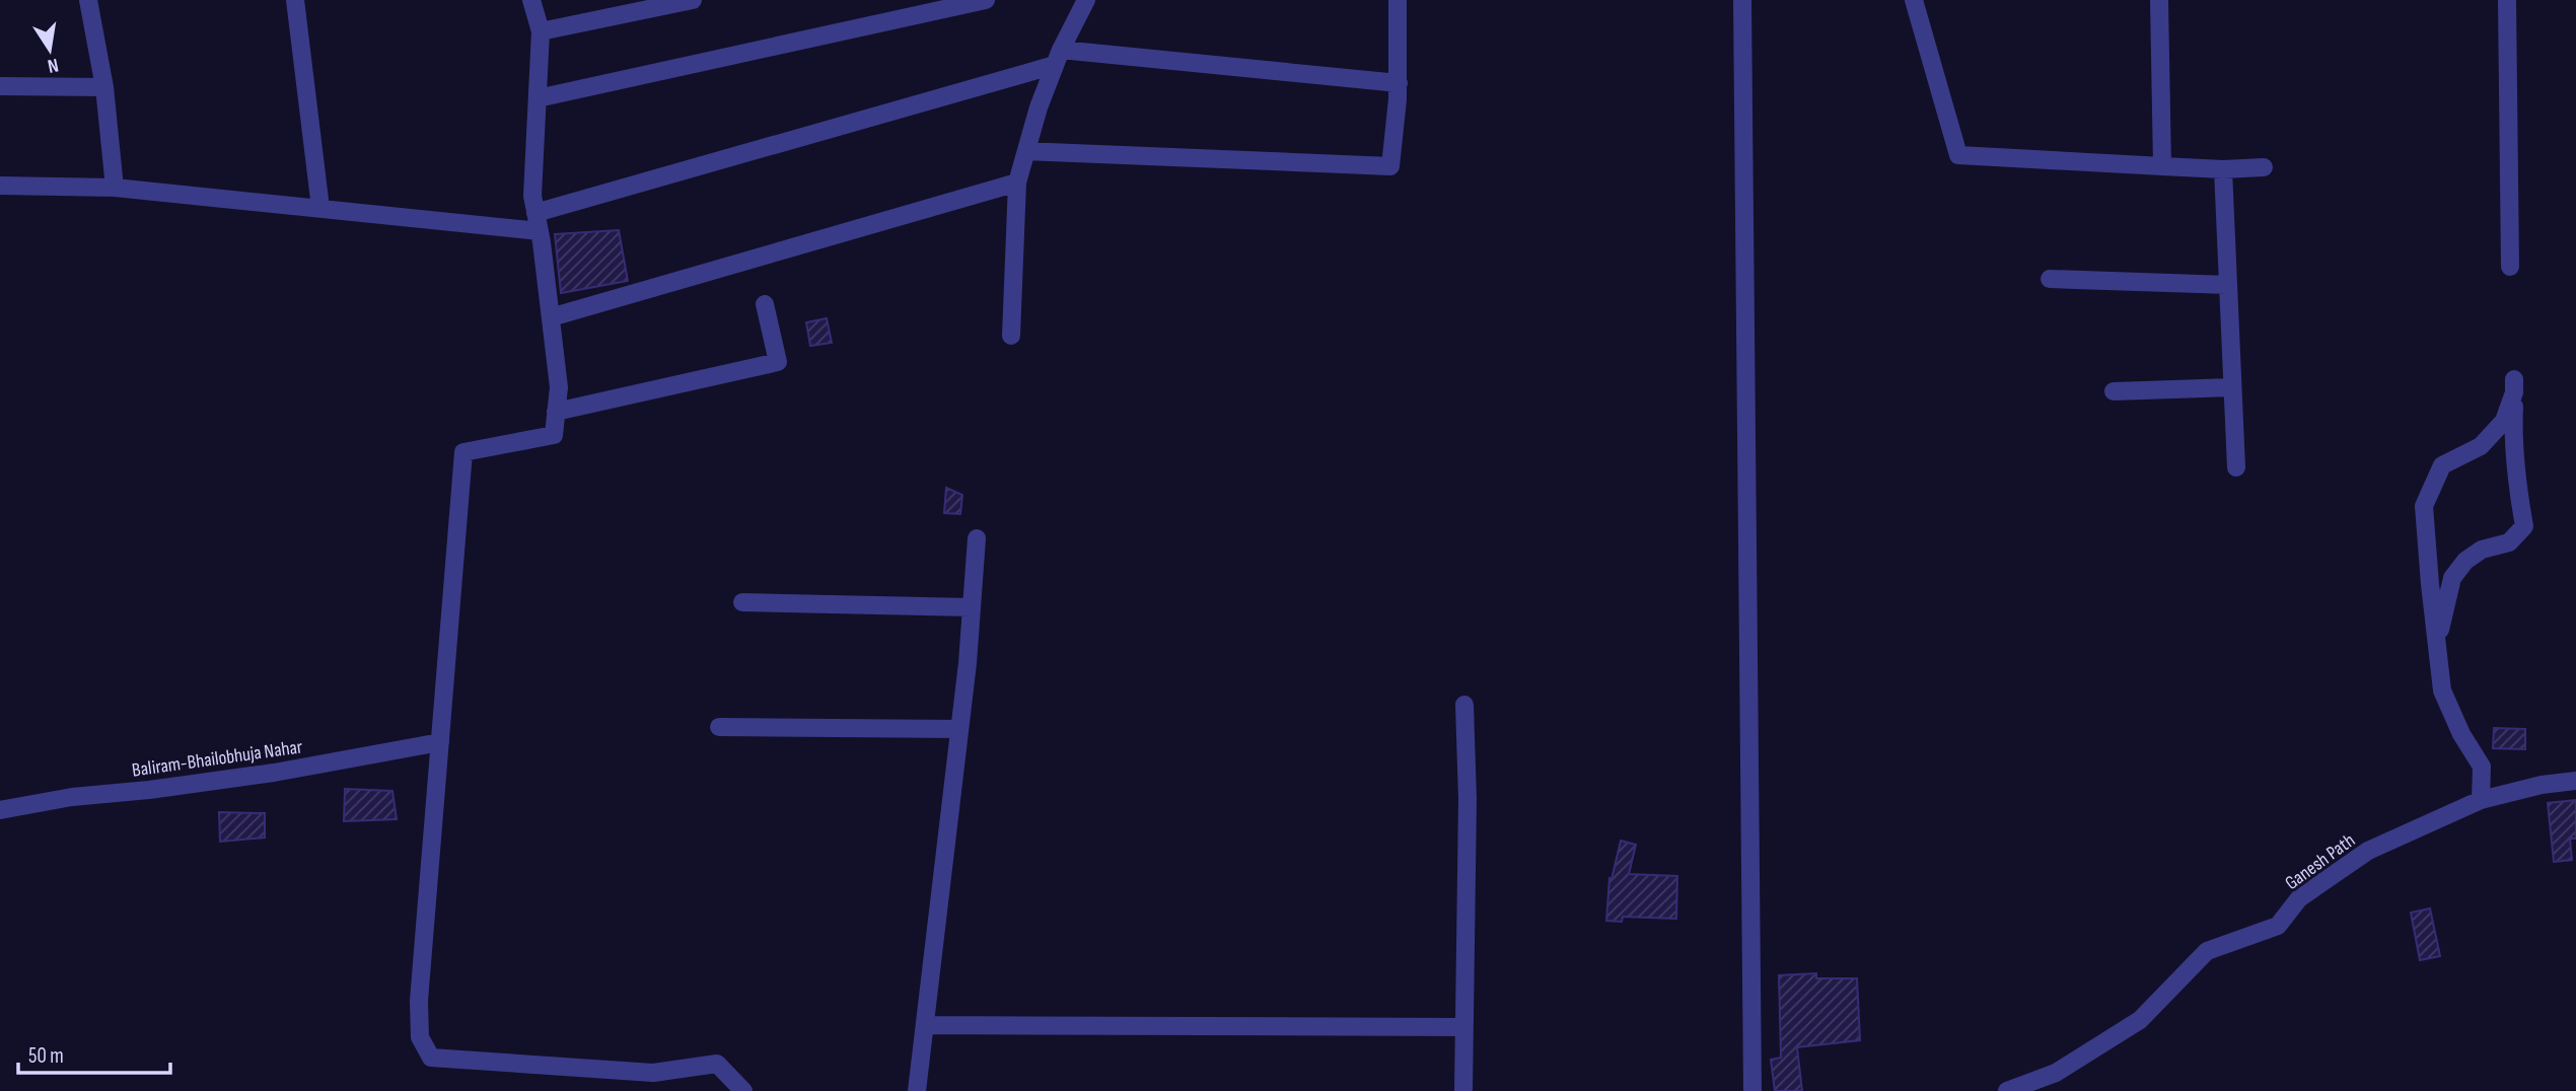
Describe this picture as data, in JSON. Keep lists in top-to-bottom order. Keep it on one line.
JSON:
{"streets":{"street":["Baliram-Bhailobhuja Nahar","Ganesh Path"]},"scale_bar":"50 m","north":"bottom"}
